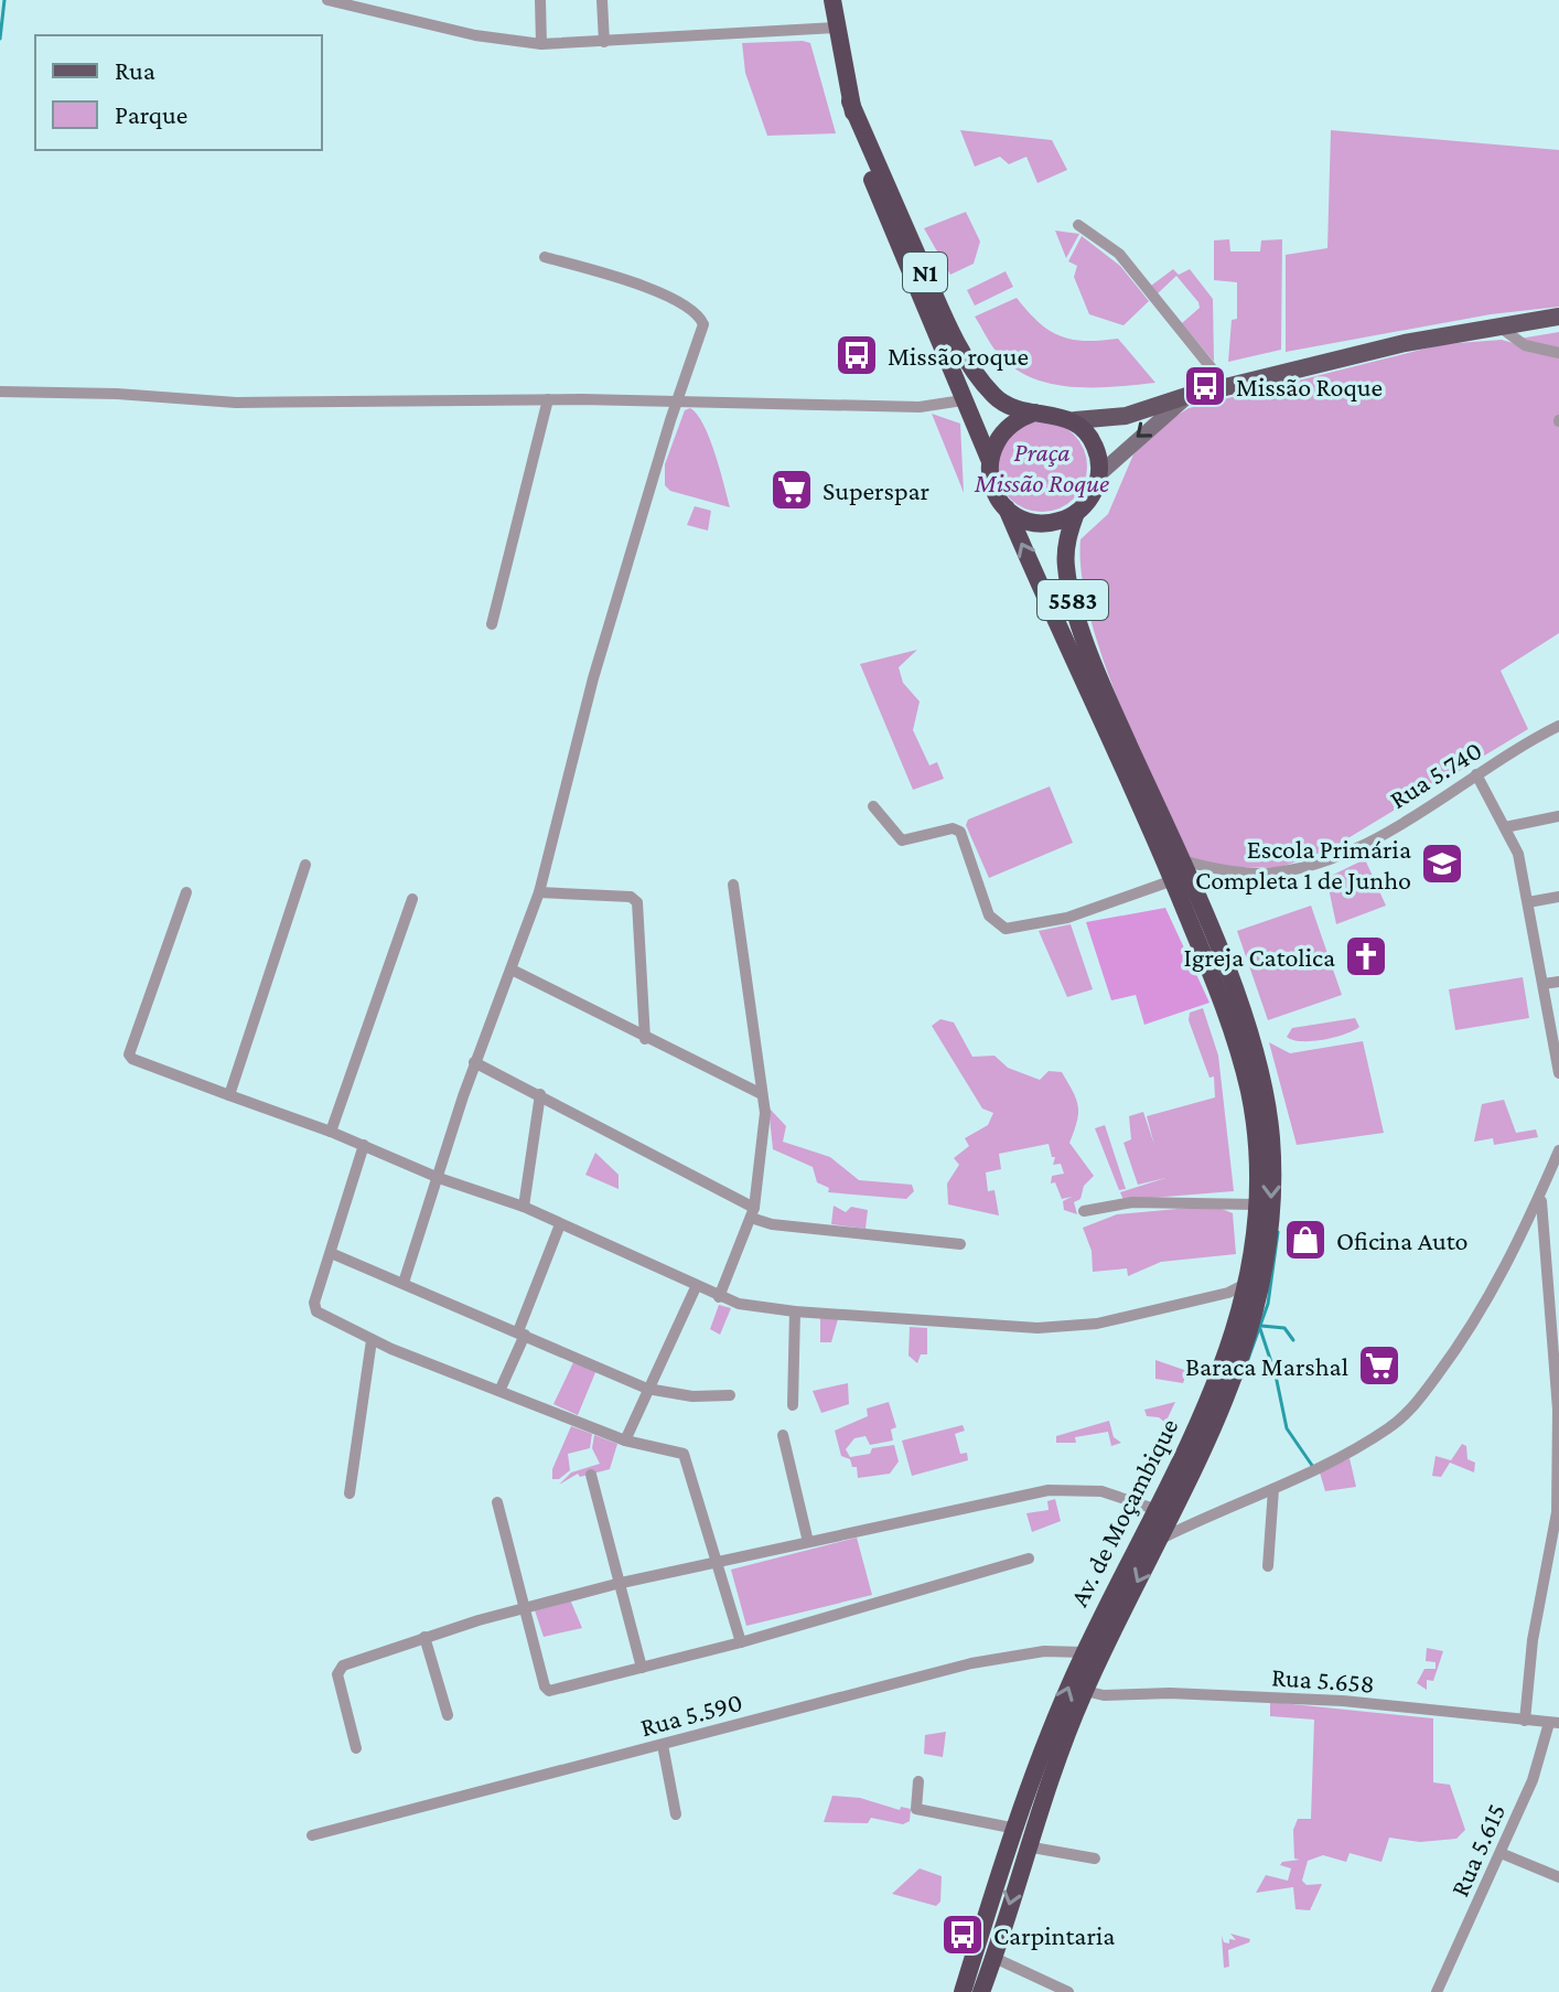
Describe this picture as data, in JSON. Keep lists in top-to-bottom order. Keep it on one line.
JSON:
{"streets":{"highway":["N1","5583","Av. de Moçambique"],"street":["Rua 5.740","Rua 5.658","Rua 5.590","Rua 5.615"]},"crossings":[["N1","Av. de Moçambique"],["Rua 5.740","Av. de Moçambique"],["Av. de Moçambique","Rua 5.658"],["Av. de Moçambique","Rua 5.590"],["Rua 5.658","Rua 5.615"]],"parks":["Praça Missão Roque"],"places":{"bus stop":["Missão roque","Missão Roque","Carpintaria"],"supermarket":["Superspar","Baraca Marshal"],"school or university":["Escola Primária Completa 1 de Junho"],"church":["Igreja Catolica"],"shop":["Oficina Auto"]},"legend":["Rua","Parque"]}
